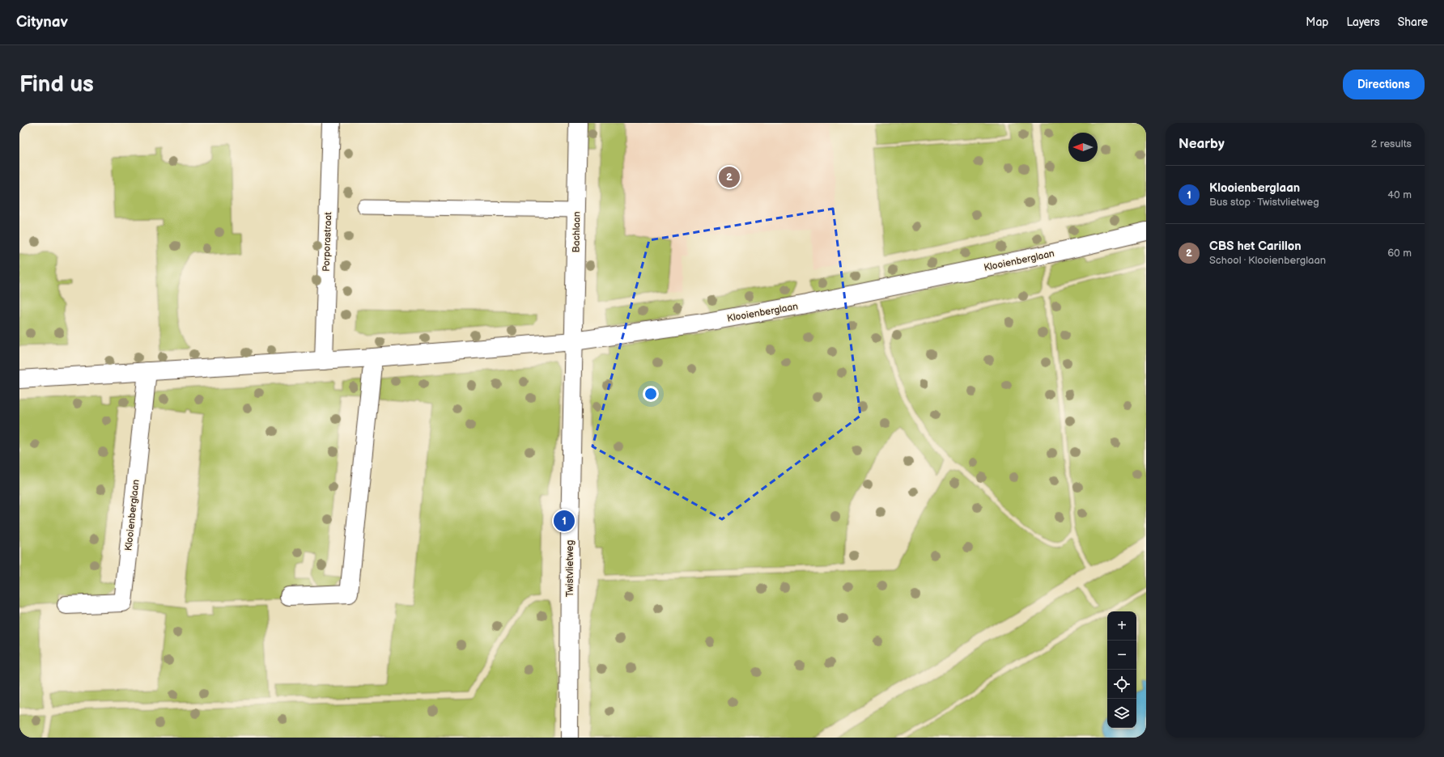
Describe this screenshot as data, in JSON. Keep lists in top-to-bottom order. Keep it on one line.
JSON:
{"streets":{"street":["Bachlaan","Porporastraat","Klooienberglaan","Twistvlietweg"]},"crossings":[["Bachlaan","Klooienberglaan"],["Bachlaan","Twistvlietweg"],["Porporastraat","Klooienberglaan"],["Klooienberglaan","Twistvlietweg"]],"north":"left","page":{"header":"Citynav","nav":["Map","Layers","Share"],"buttons":"Directions","title":"Find us","heading":["Nearby","2 results"],"pins":["2","1"],"list":[{"mark":"1","name":"Klooienberglaan","note":"Bus stop · Twistvlietweg","value":"40 m"},{"mark":"2","name":"CBS het Carillon","note":"School · Klooienberglaan","value":"60 m"}],"map_buttons":["+","−"]}}
